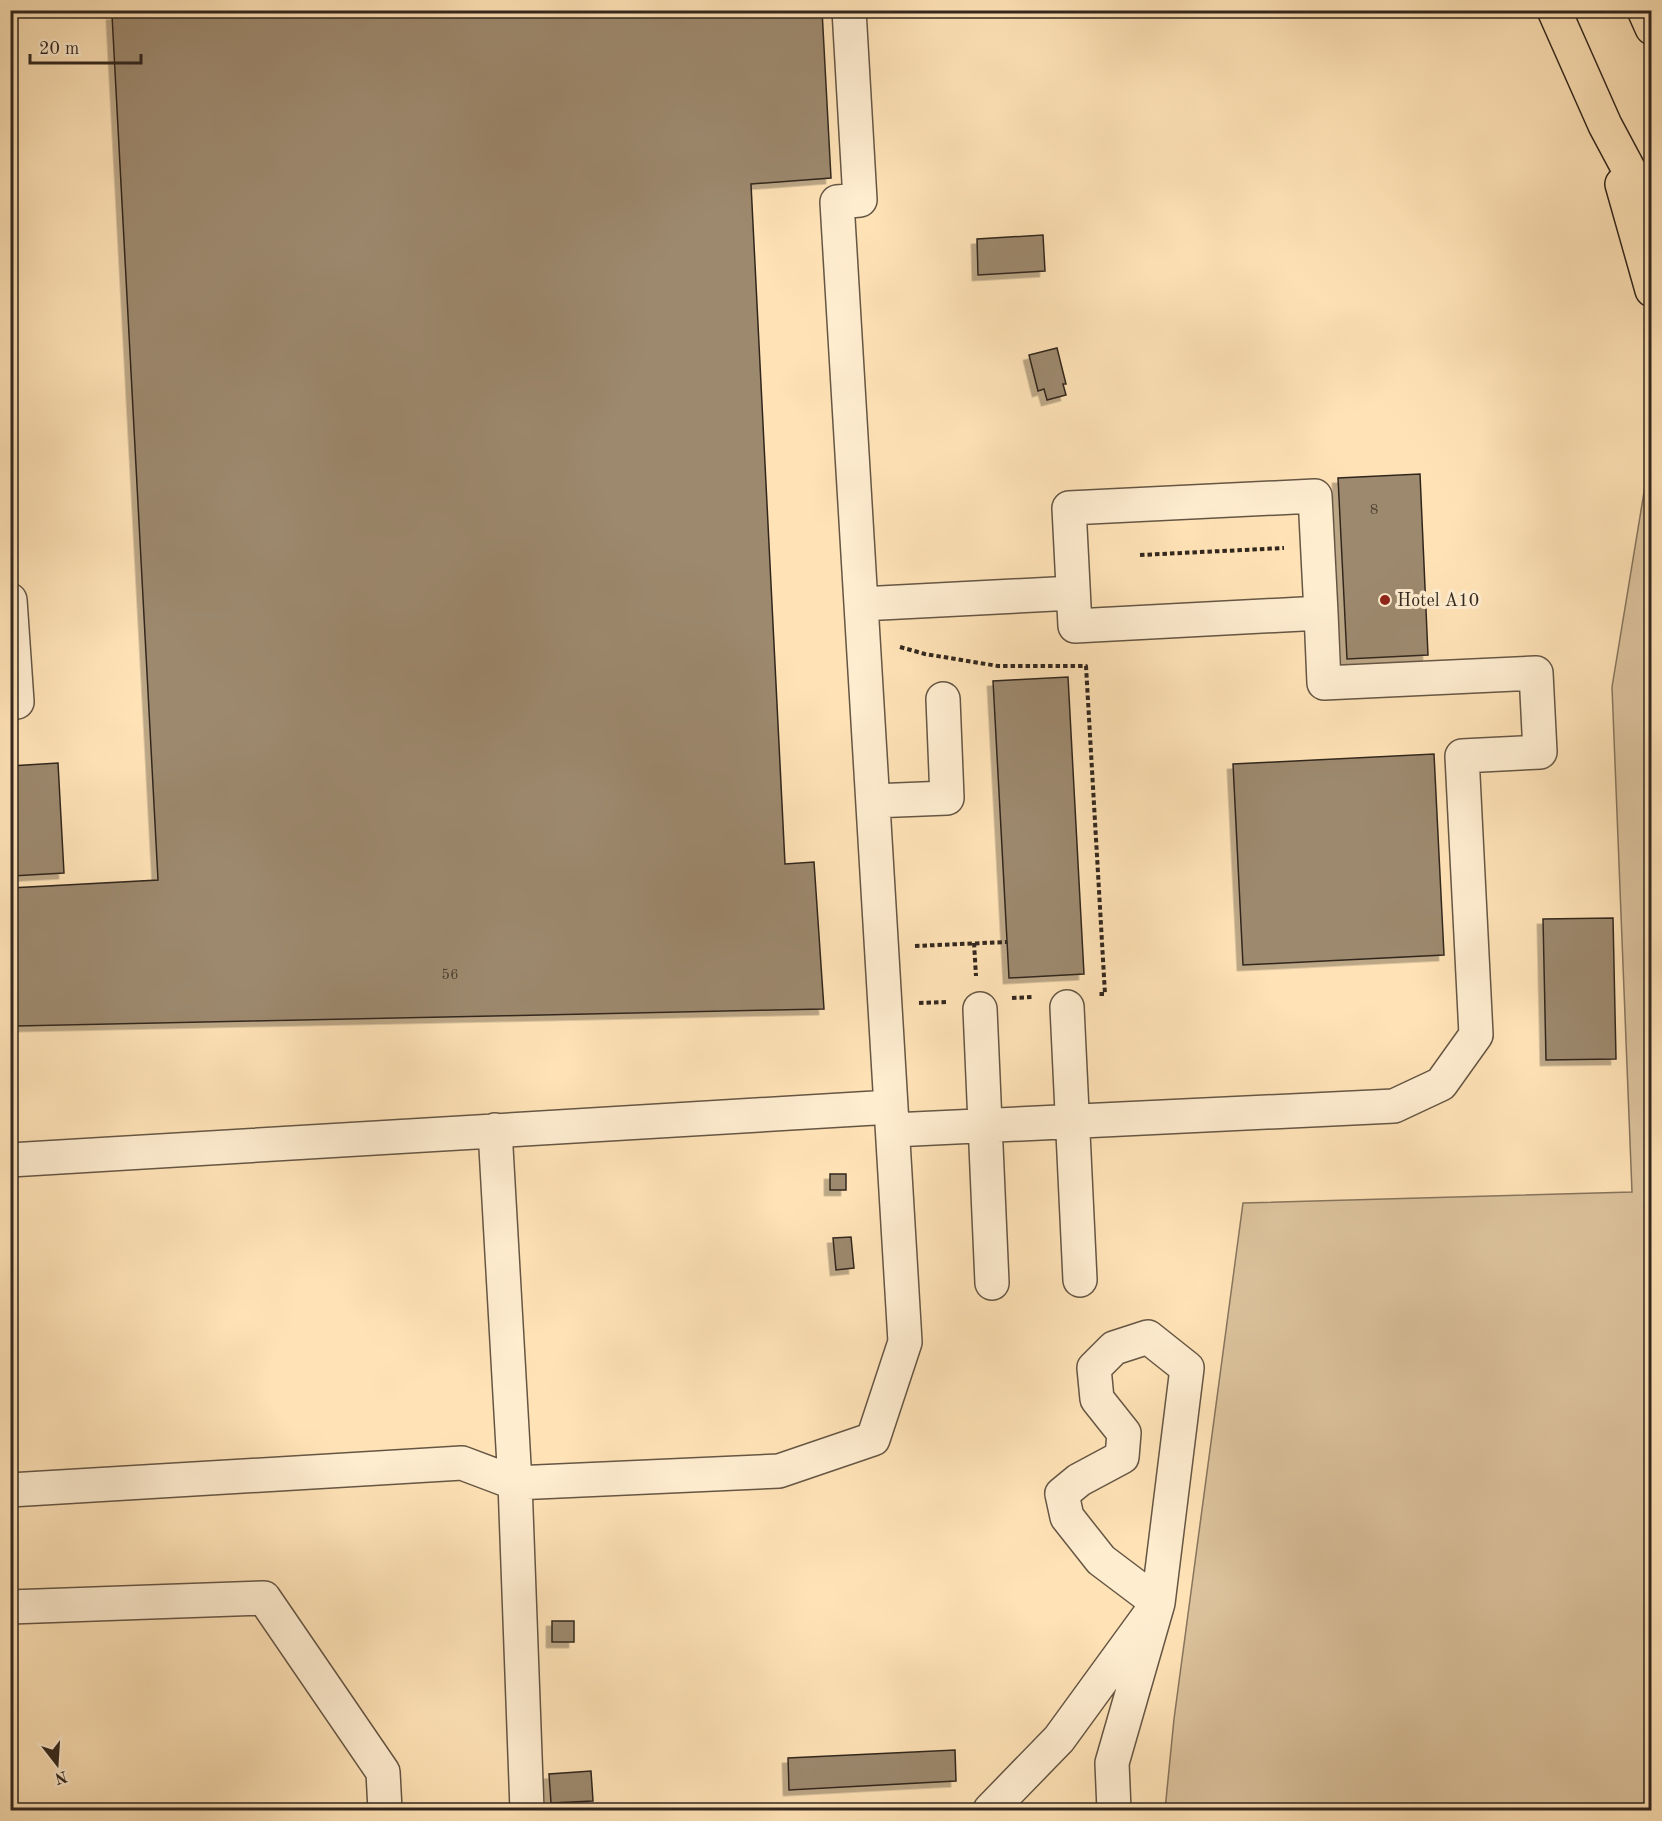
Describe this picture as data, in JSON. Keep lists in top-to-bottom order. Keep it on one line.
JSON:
{"places":["Hotel A10"],"house_numbers":["8","56"],"scale_bar":"20 m","north":"bottom"}
